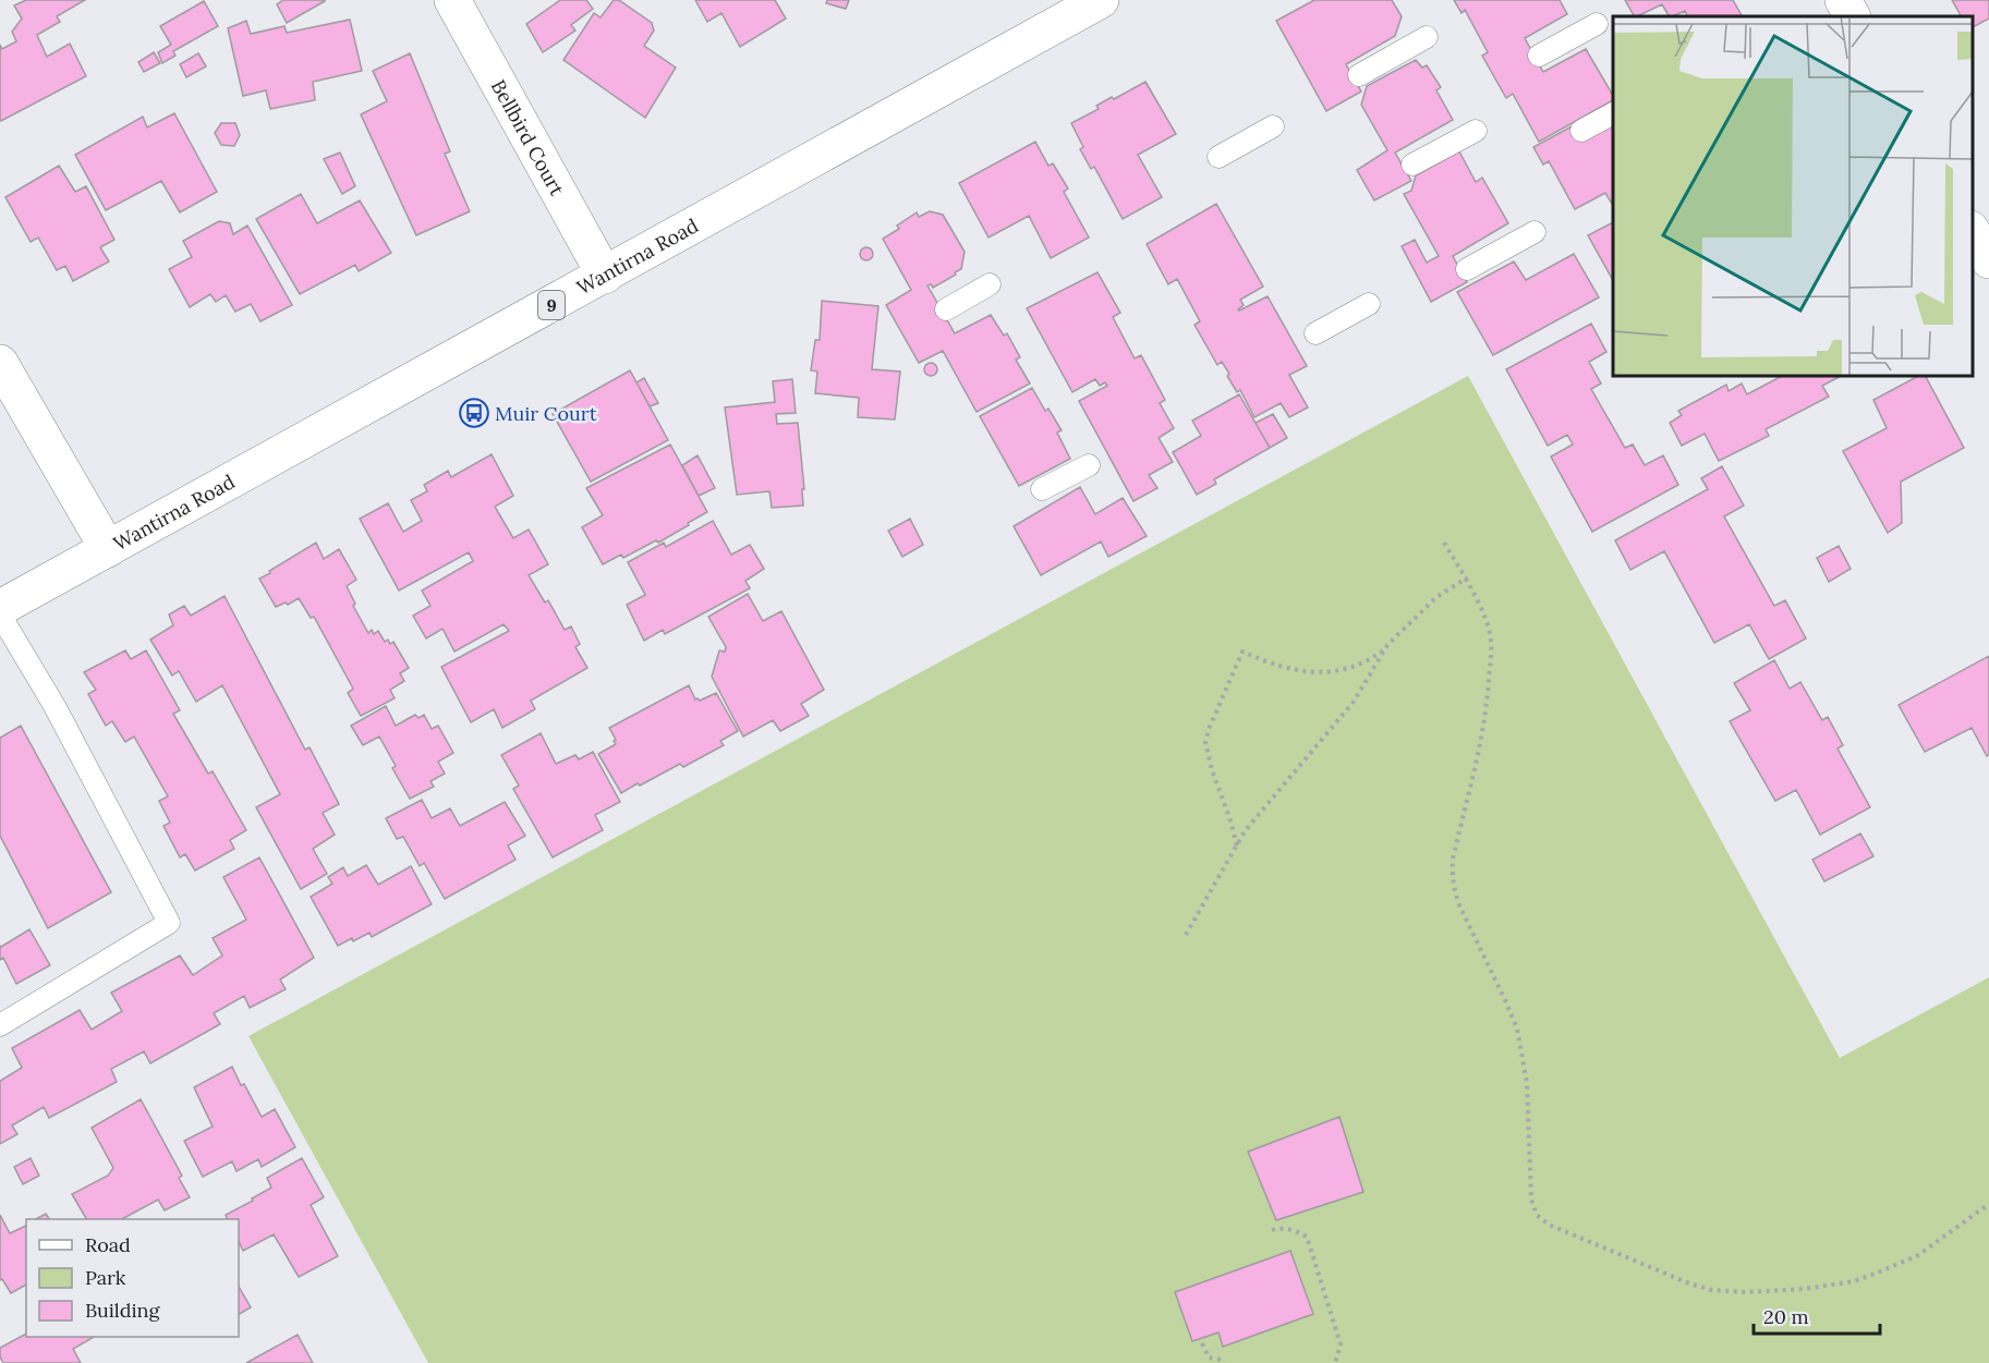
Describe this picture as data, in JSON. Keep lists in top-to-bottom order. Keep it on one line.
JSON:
{"streets":{"main road":["Bellbird Court","Wantirna Road","9"]},"crossings":[["Bellbird Court","Wantirna Road"]],"places":{"bus stop":["Muir Court"]},"legend":["Road","Park","Building"],"scale_bar":"20 m"}
